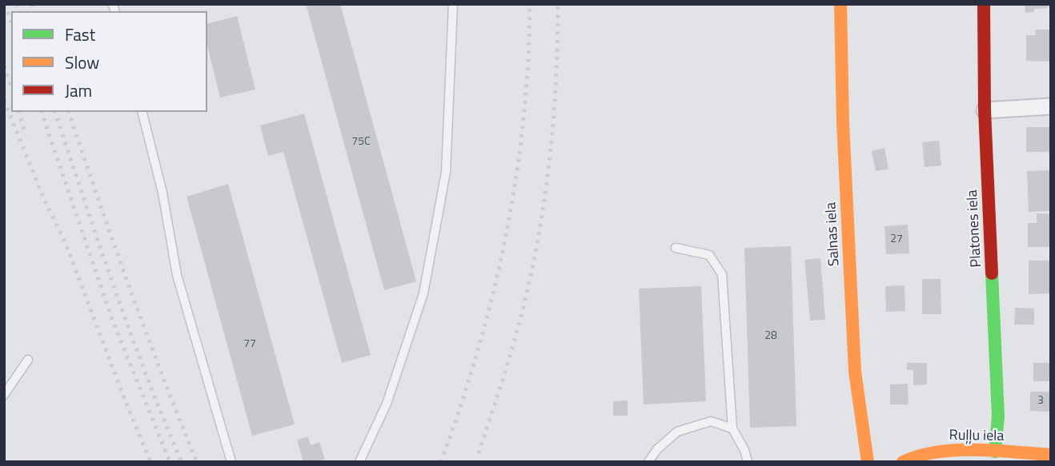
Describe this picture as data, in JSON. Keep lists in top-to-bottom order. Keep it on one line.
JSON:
{"streets":{"street":["Platones iela","Salnas iela","Ruļļu iela"]},"crossings":[["Platones iela","Ruļļu iela"]],"house_numbers":["75C","27","28","77","3"],"legend":["Fast","Slow","Jam"]}
